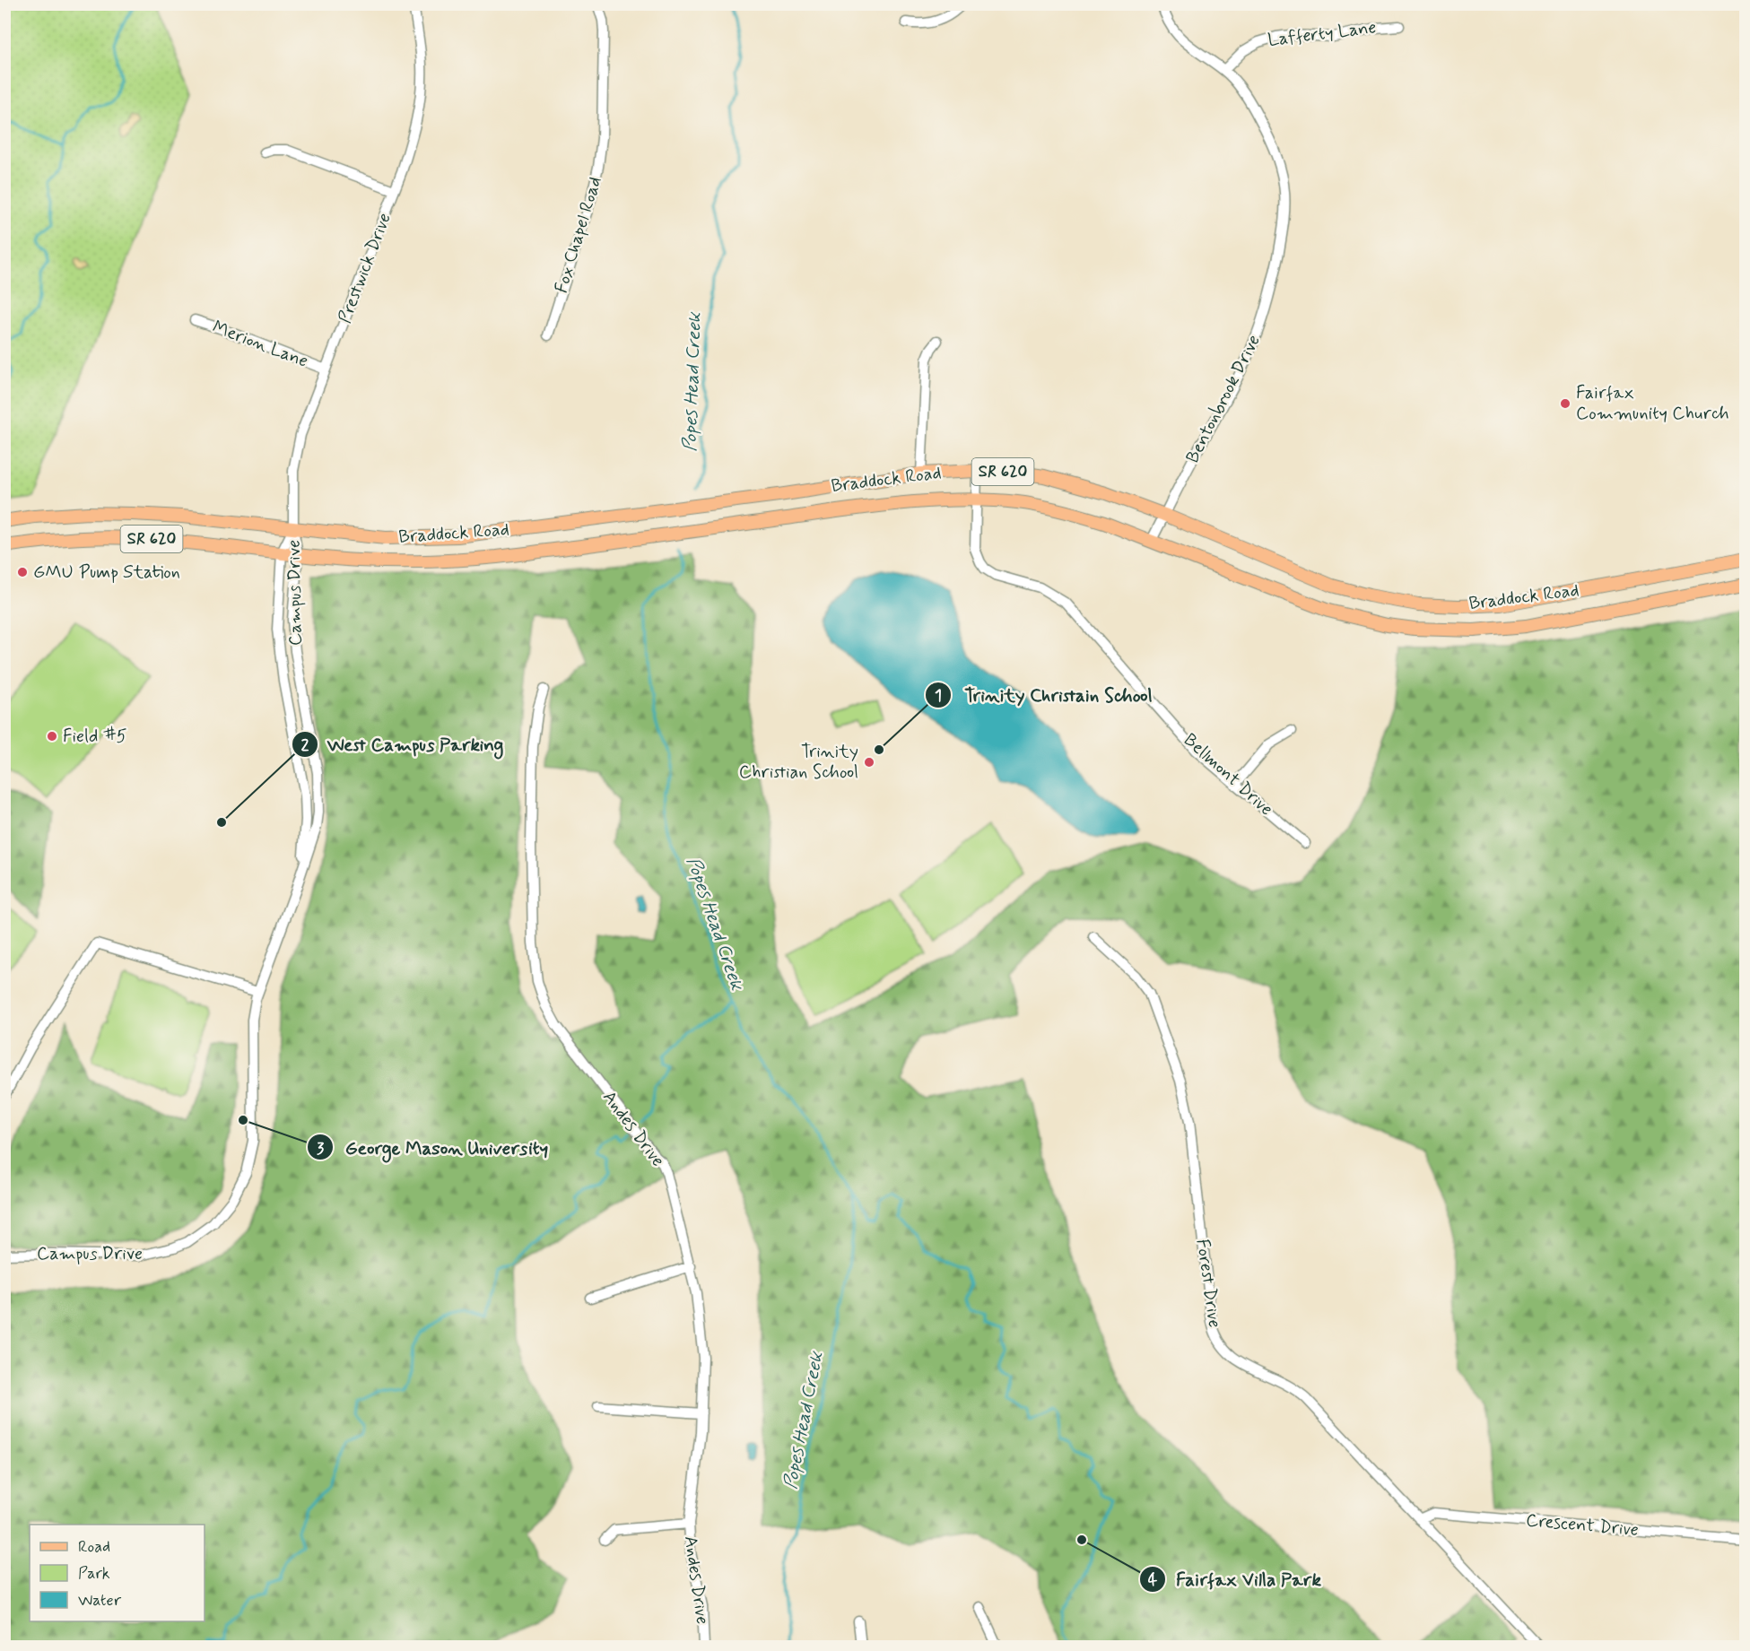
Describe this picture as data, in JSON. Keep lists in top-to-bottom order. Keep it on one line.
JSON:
{"streets":{"main road":["SR 620","Braddock Road"],"street":["Lafferty Lane","Fox Chapel Road","Prestwick Drive","Merion Lane","Bentonbrook Drive","Campus Drive","Bellmont Drive","Andes Drive","Forest Drive","Crescent Drive"]},"crossings":[["Lafferty Lane","Bentonbrook Drive"],["Prestwick Drive","Merion Lane"],["Prestwick Drive","Braddock Road"],["Prestwick Drive","Campus Drive"],["Bentonbrook Drive","Braddock Road"],["Braddock Road","Campus Drive"],["Braddock Road","Bellmont Drive"],["Forest Drive","Crescent Drive"]],"water":["Popes Head Creek"],"places":["Fairfax Community Church","GMU Pump Station","Field #5","Trinity Christain School","Trinity Christian School","West Campus Parking","George Mason University","Fairfax Villa Park"],"legend":["Road","Park","Water"]}
